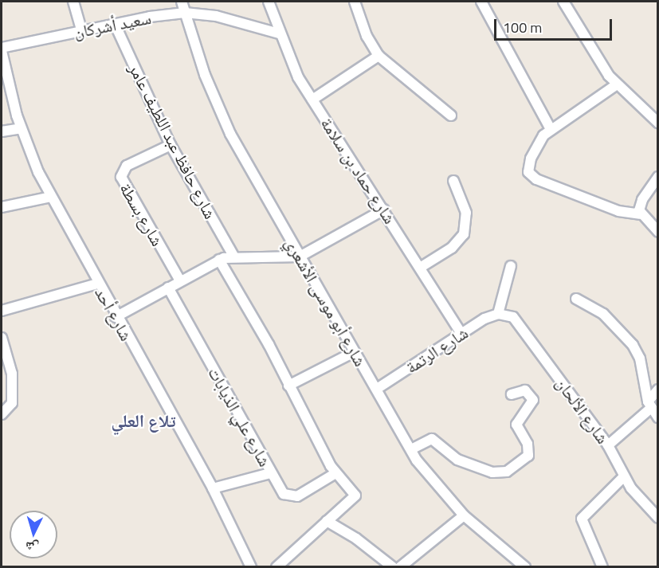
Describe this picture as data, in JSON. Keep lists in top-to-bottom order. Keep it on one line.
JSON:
{"streets":{"street":["سعيد أشركان","شارع حافظ عبد اللطيف عامر","شارع حماد بن سلامة","شارع بسطة","شارع أبو موسى الأشعري","شارع أحد","شارع الرتمة","شارع الألحان","شارع علي الذيابات"]},"crossings":[["سعيد أشركان","شارع حافظ عبد اللطيف عامر"],["سعيد أشركان","شارع حماد بن سلامة"],["سعيد أشركان","شارع أبو موسى الأشعري"],["سعيد أشركان","شارع أحد"],["شارع حافظ عبد اللطيف عامر","شارع بسطة"],["شارع حماد بن سلامة","شارع الرتمة"],["شارع أبو موسى الأشعري","شارع الرتمة"],["شارع الرتمة","شارع الألحان"]],"districts":["تلاع العلي"],"scale_bar":"100 m","north":"bottom"}
